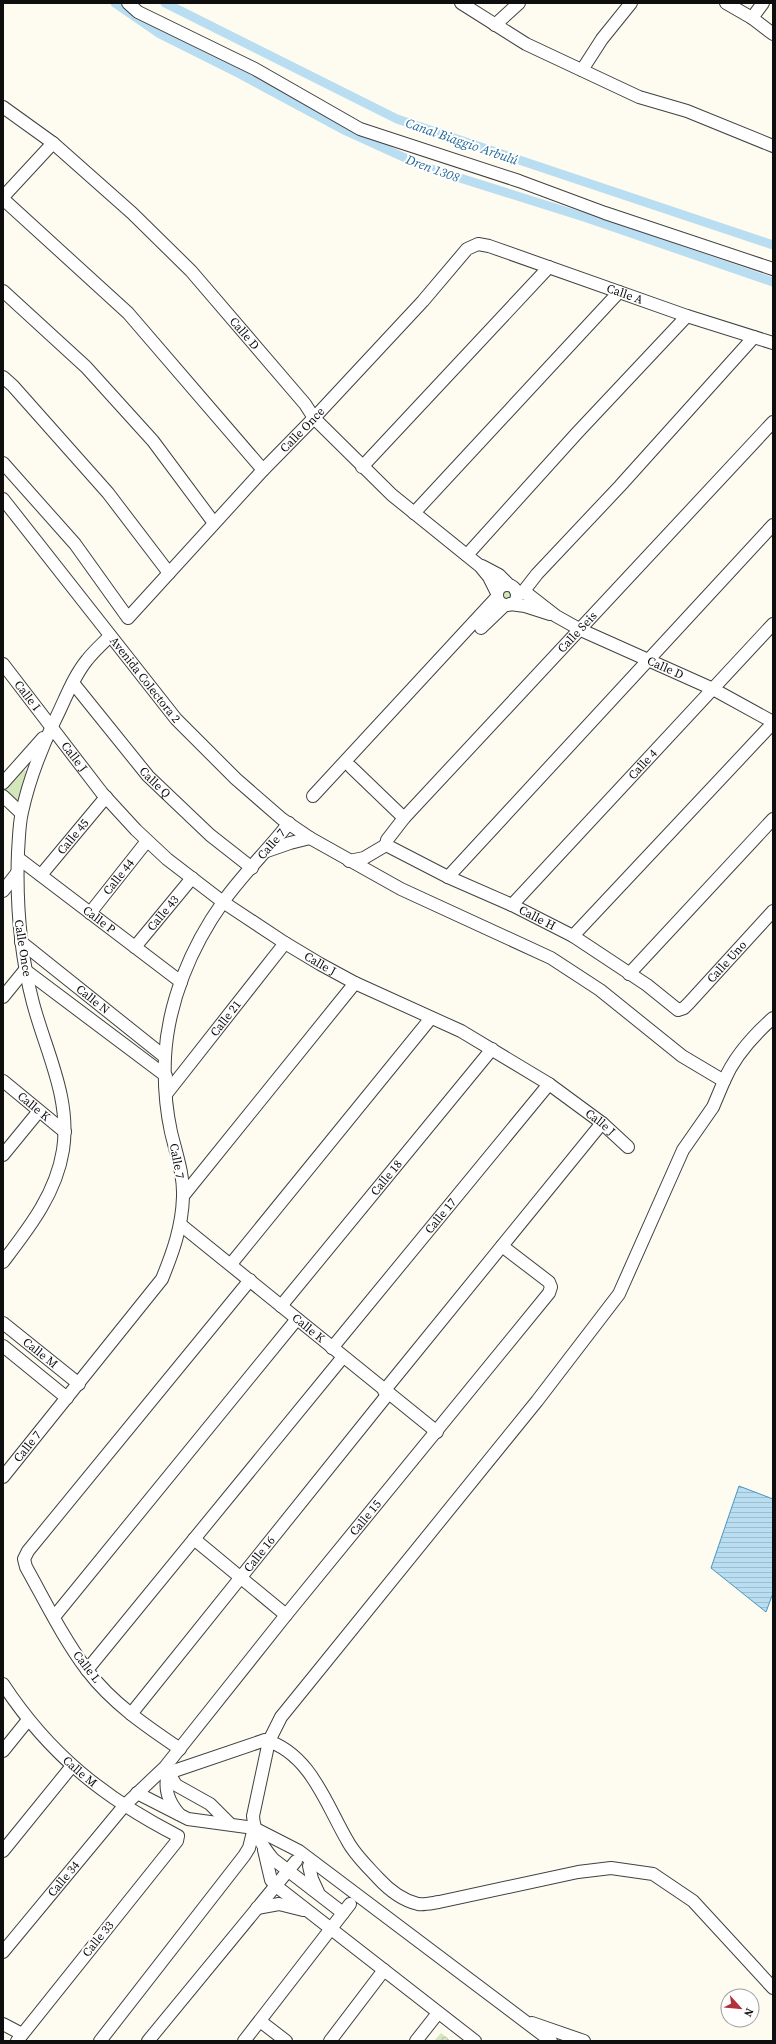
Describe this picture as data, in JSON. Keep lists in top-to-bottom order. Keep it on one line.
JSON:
{"streets":{"street":["Calle A","Calle D","Calle Once","Calle Seis","Avenida Colectora 2","Calle I","Calle J","Calle 4","Calle Q","Calle 45","Calle 7","Calle 44","Calle 43","Calle H","Calle P","Calle Uno","Calle N","Calle 21","Calle K","Calle 18","Calle 17","Calle M","Calle 15","Calle 16","Calle L","Calle 34","Calle 33"]},"crossings":[["Calle A","Calle Once"],["Calle D","Calle Once"],["Calle D","Calle Seis"],["Calle D","Calle 4"],["Calle Once","Avenida Colectora 2"],["Calle Once","Calle I"],["Calle Once","Calle J"],["Calle Once","Calle Q"],["Calle Once","Calle P"],["Calle Once","Calle N"],["Calle Once","Calle K"],["Calle Seis","Calle H"],["Avenida Colectora 2","Calle 7"],["Calle I","Calle J"],["Calle J","Calle 45"],["Calle J","Calle 7"],["Calle J","Calle 44"],["Calle J","Calle 43"],["Calle J","Calle 21"],["Calle J","Calle 18"],["Calle J","Calle 17"],["Calle J","Calle 16"],["Calle 4","Calle H"],["Calle Q","Calle 7"],["Calle 45","Calle P"],["Calle 7","Calle P"],["Calle 7","Calle N"],["Calle 7","Calle 21"],["Calle 7","Calle K"],["Calle 7","Calle M"],["Calle 44","Calle P"],["Calle 43","Calle P"],["Calle H","Calle Uno"],["Calle K","Calle 18"],["Calle K","Calle 17"],["Calle K","Calle 15"],["Calle K","Calle 16"],["Calle K","Calle L"],["Calle M","Calle 34"],["Calle M","Calle 33"],["Calle 15","Calle 16"],["Calle 15","Calle L"],["Calle 15","Calle 34"],["Calle 16","Calle L"]],"water":["Canal Biaggio Arbulú","Dren 1308"],"north":"bottom right"}
